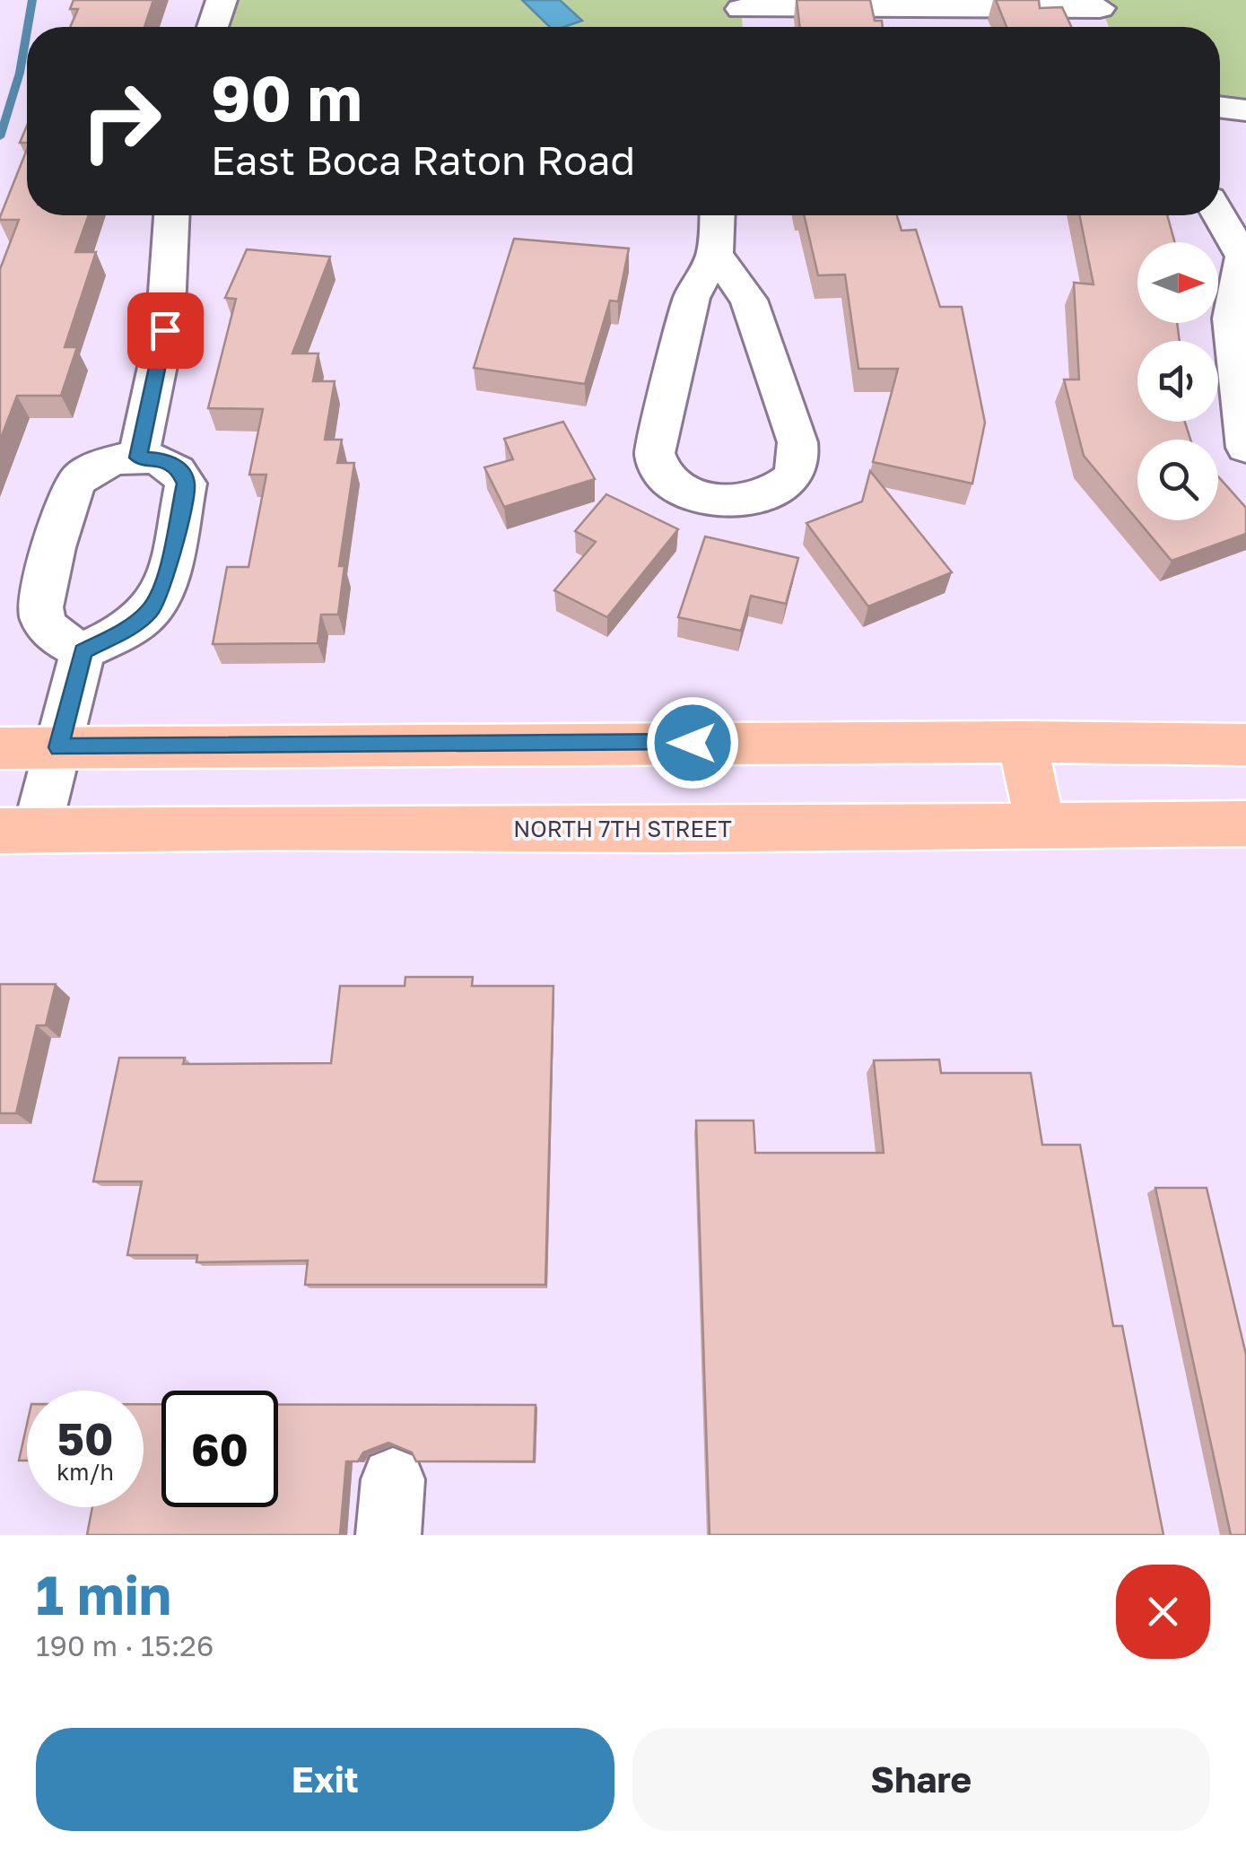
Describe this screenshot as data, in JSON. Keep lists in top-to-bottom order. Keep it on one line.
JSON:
{"streets":{"main road":["NORTH 7TH STREET"]},"north":"right","page":{"turn":["90 m","East Boca Raton Road"],"speed":"50 km/h","limit":"60","heading":["1 min","190 m · 15:26"],"buttons":["Exit","Share"]}}
